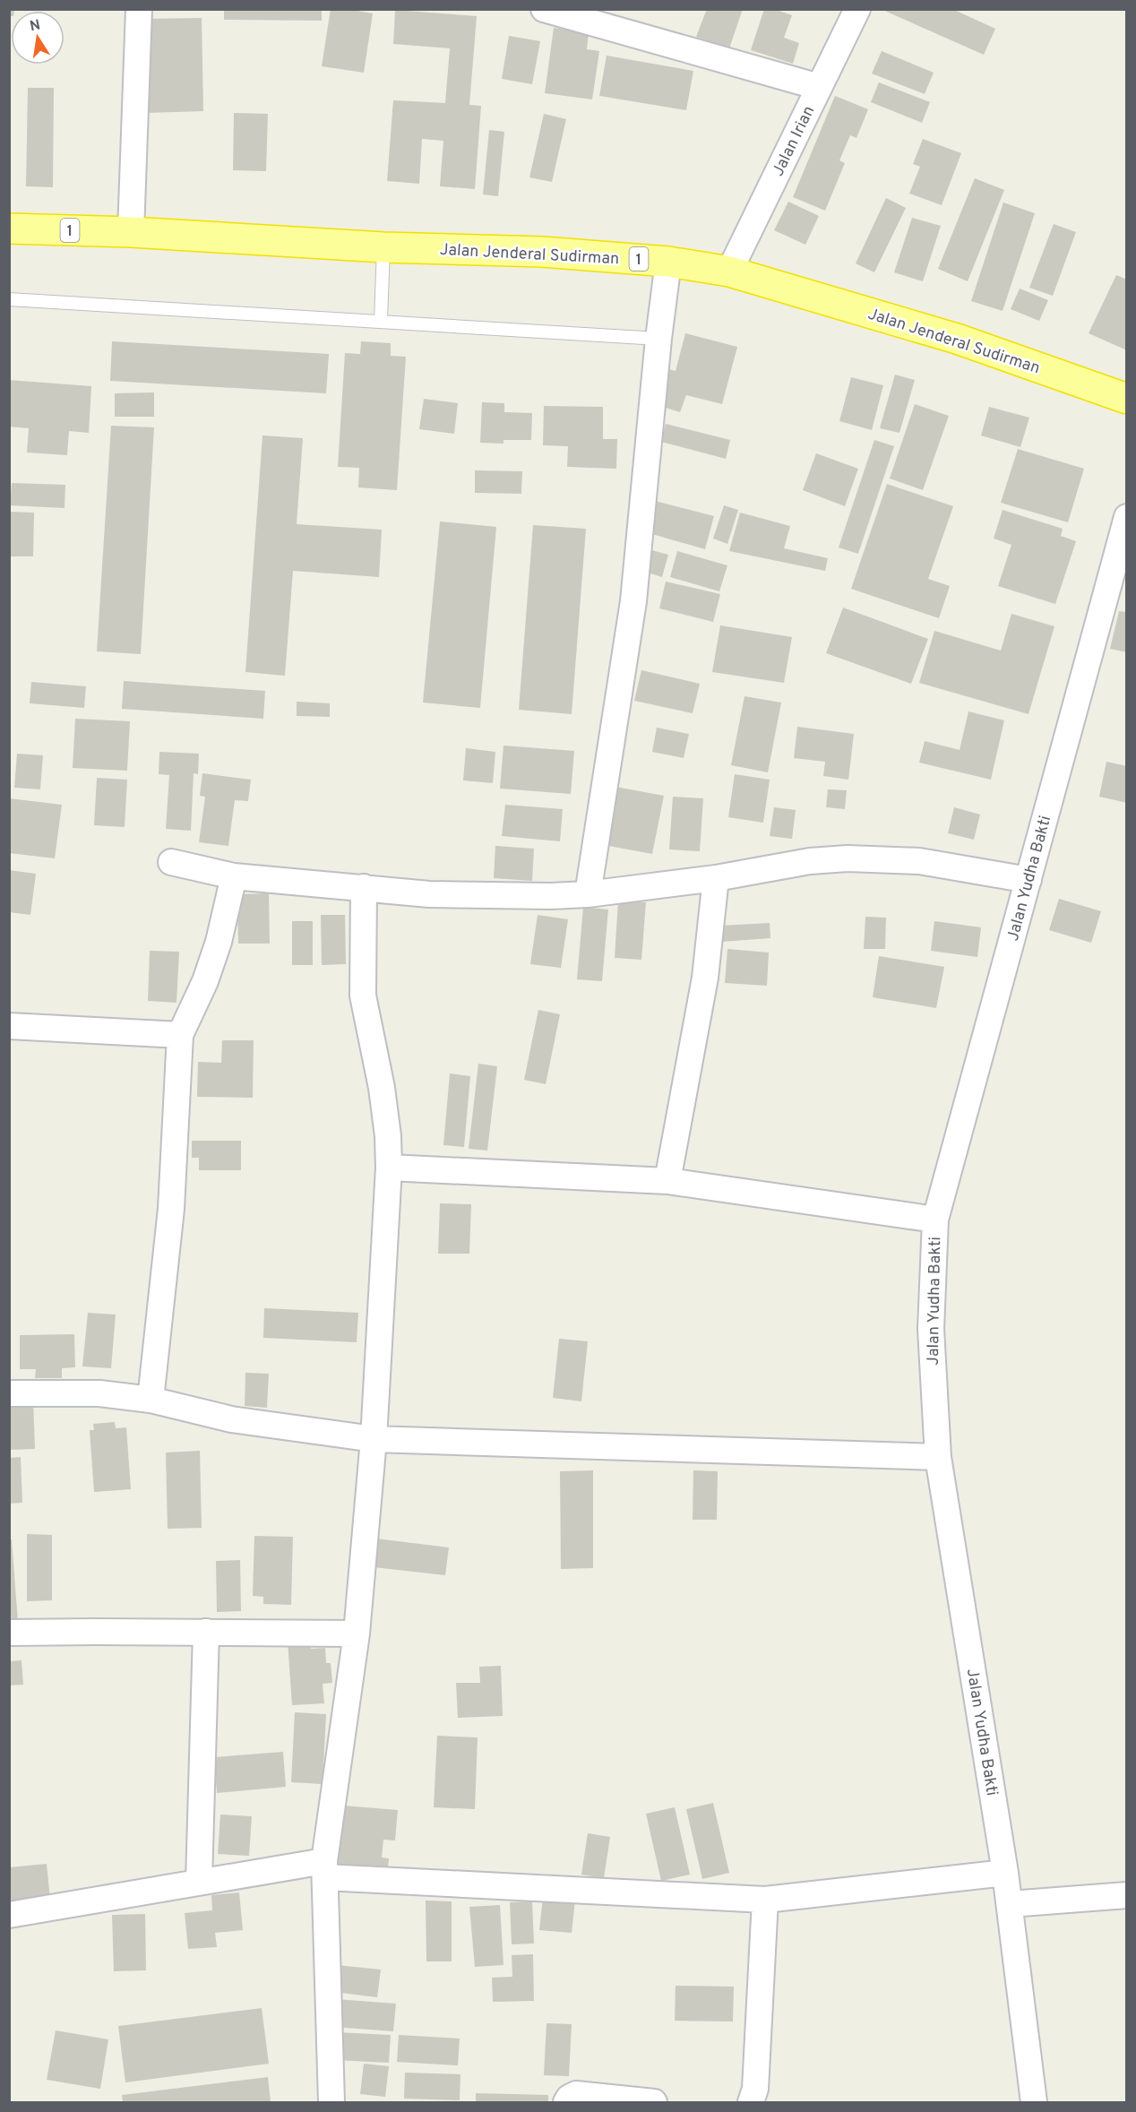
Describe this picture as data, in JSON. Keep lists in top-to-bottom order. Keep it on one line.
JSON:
{"streets":{"highway":["1","Jalan Jenderal Sudirman"],"street":["Jalan Irian","Jalan Yudha Bakti"]},"crossings":[["Jalan Irian","Jalan Jenderal Sudirman"]],"north":"top"}
